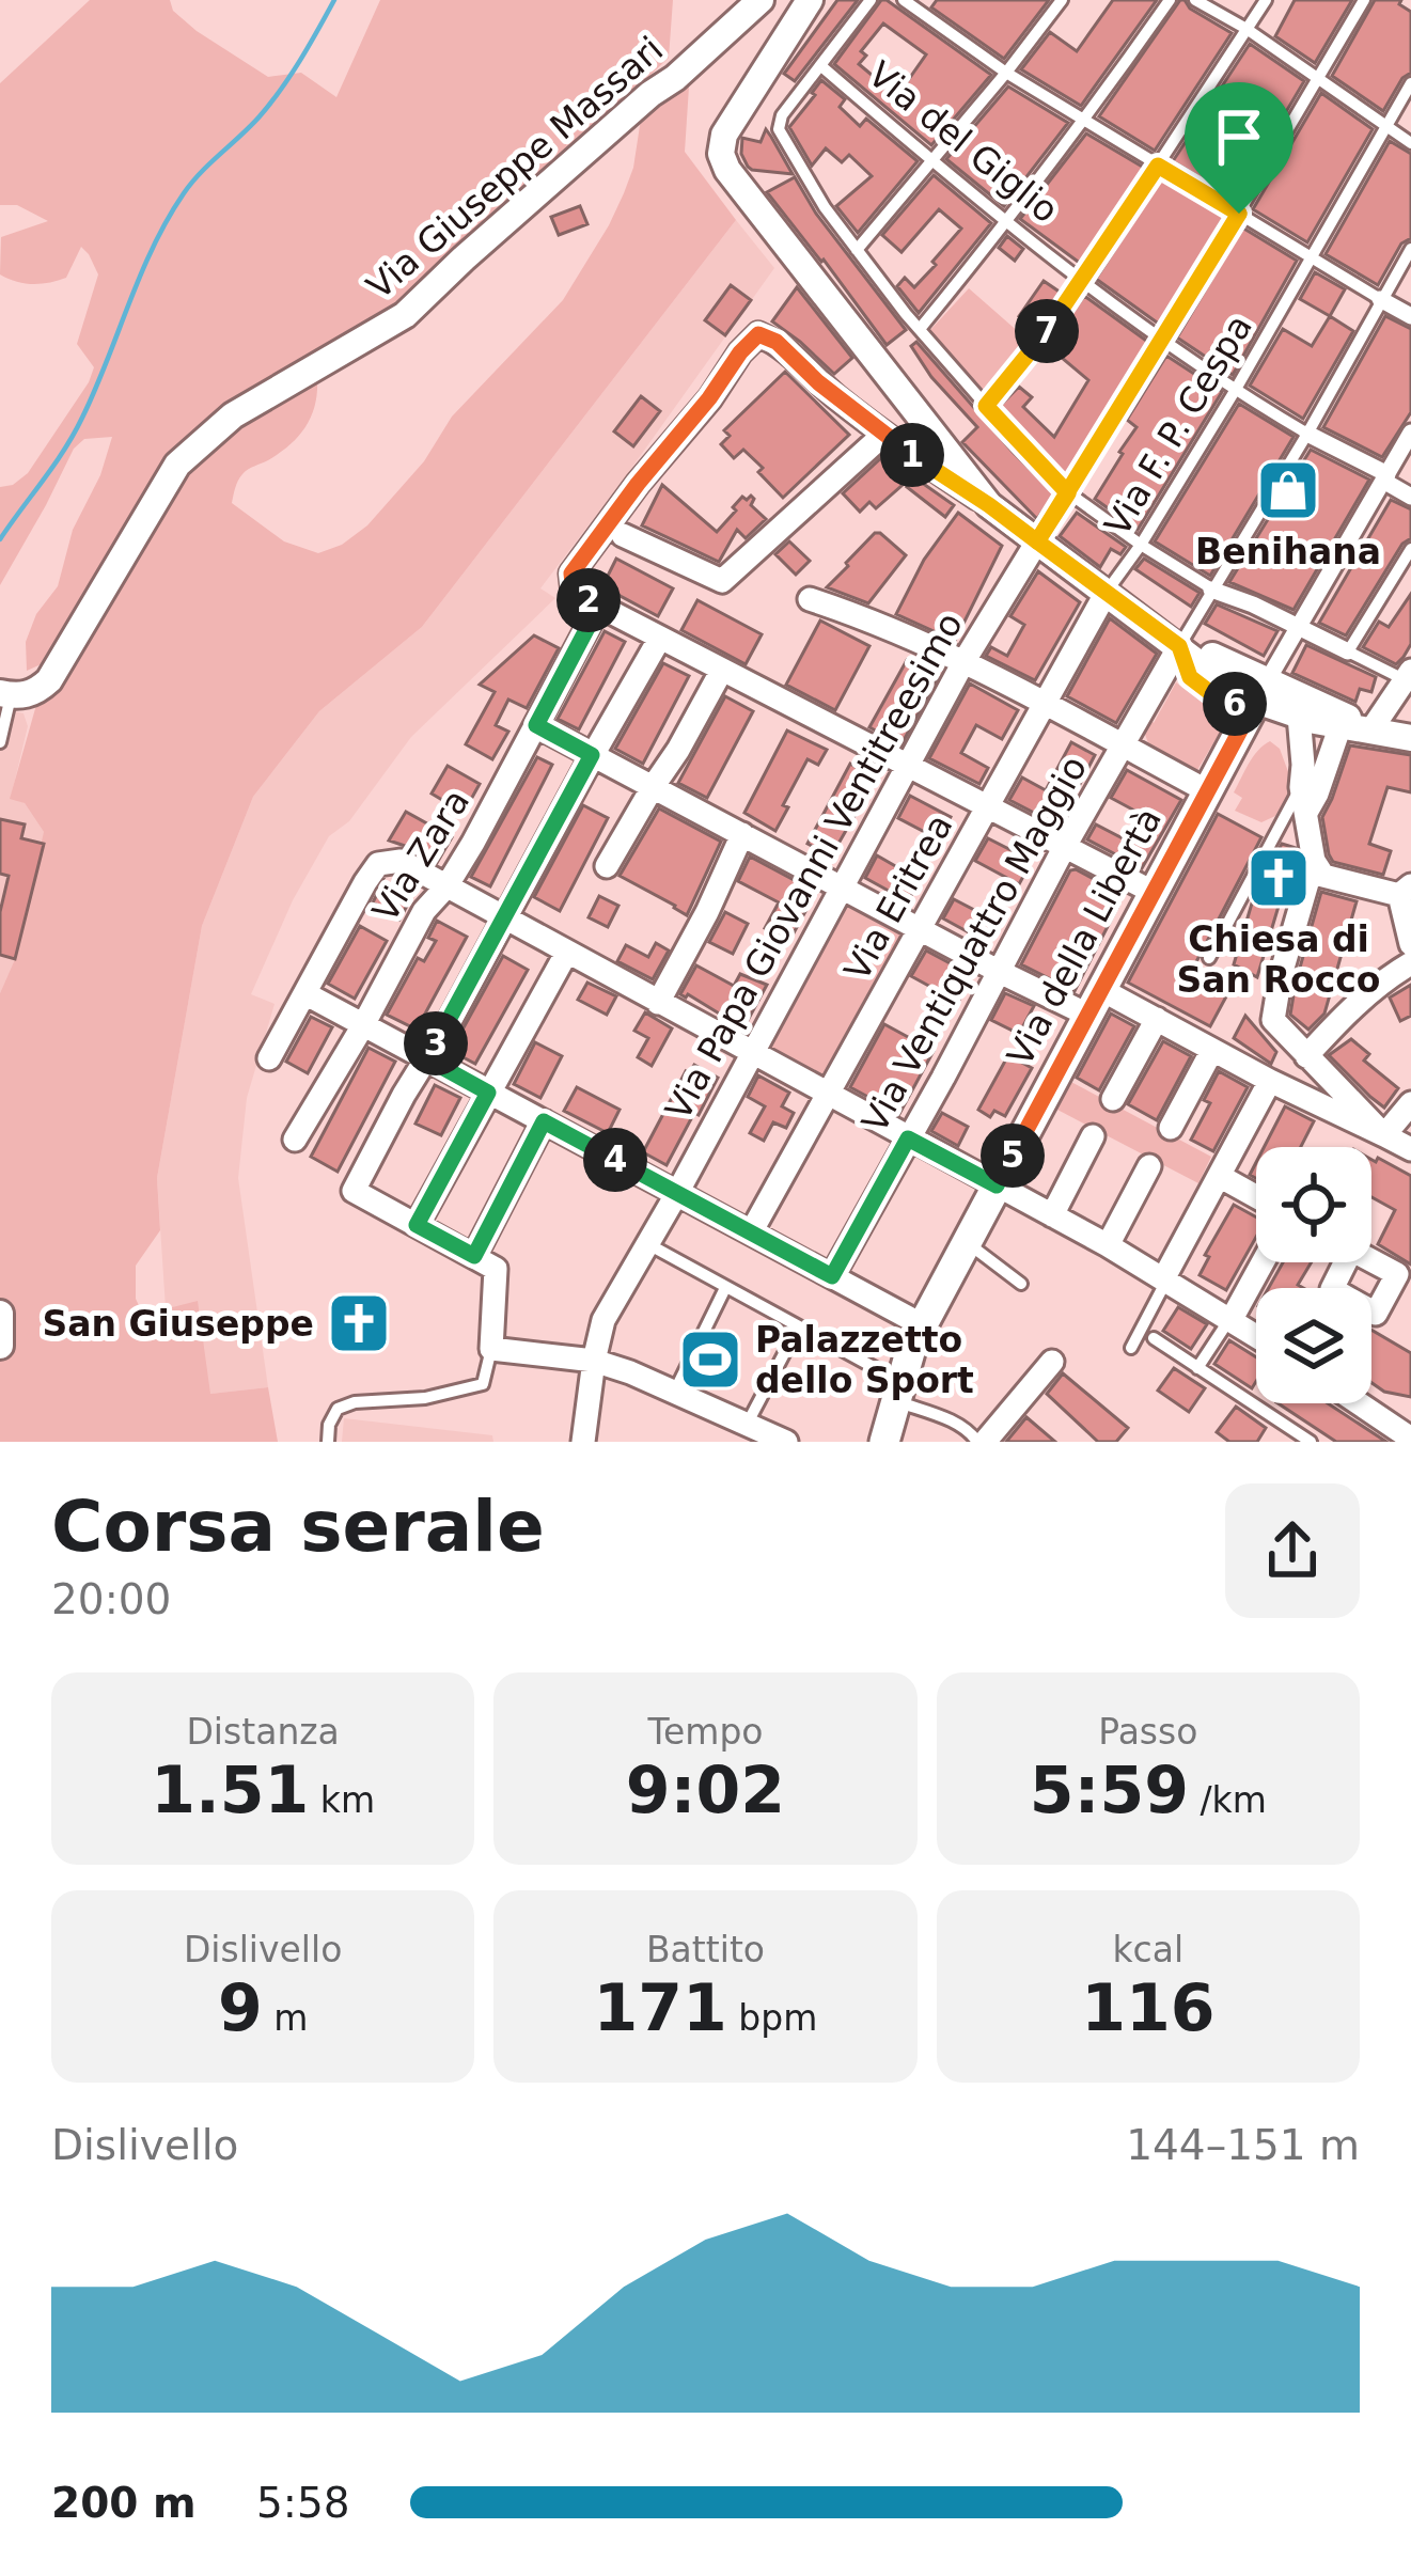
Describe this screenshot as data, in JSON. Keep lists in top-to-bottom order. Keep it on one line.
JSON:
{"streets":{"main road":["Via della Libertà"],"street":["Via del Giglio","Via Giuseppe Massari","Via Zara","Via Papa Giovanni Ventitreesimo","Via Eritrea","Via Ventiquattro Maggio"],"lane":["Via F. P. Cespa"]},"crossings":[["Via del Giglio","Via F. P. Cespa"],["Via F. P. Cespa","Via Eritrea"]],"places":{"shop":["Benihana"],"church":["Chiesa di San Rocco","San Giuseppe"],"sports":["Palazzetto dello Sport"]},"page":{"pins":["7","1","2","6","3","5","4"],"heading":["Corsa serale","20:00"],"stats":[["Distanza","1.51 km"],["Tempo","9:02"],["Passo","5:59 /km"],["Dislivello","9 m"],["Battito","171 bpm"],["kcal","116"]],"chart":["Dislivello","144–151 m"],"list":[{"name":"200 m","note":"5:58"}]}}
